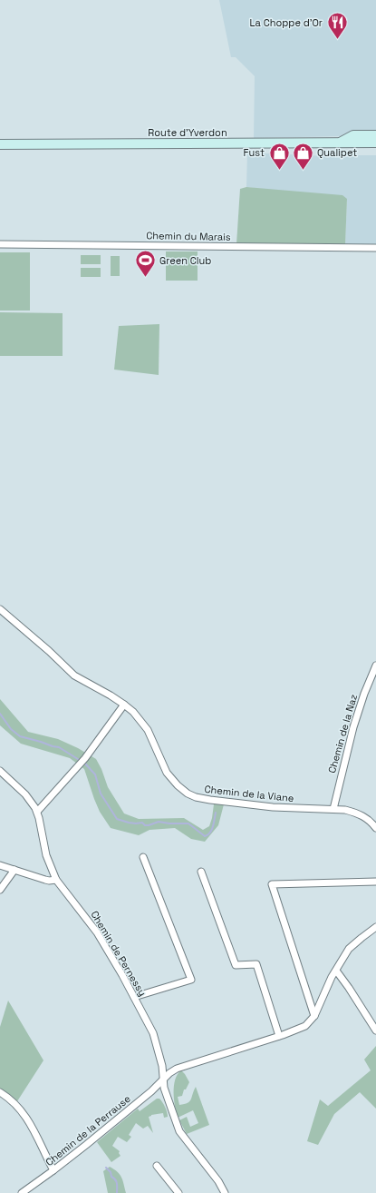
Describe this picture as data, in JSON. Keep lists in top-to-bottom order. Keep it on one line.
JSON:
{"streets":{"main road":["Route d'Yverdon"],"street":["Chemin du Marais","Chemin de la Naz","Chemin de la Viane","Chemin de Pernessy","Chemin de la Perrause"]},"crossings":[["Chemin de la Naz","Chemin de la Viane"],["Chemin de Pernessy","Chemin de la Perrause"]],"places":{"restaurant":["La Choppe d'Or"],"shop":["Fust","Qualipet"],"sports":["Green Club"]}}
